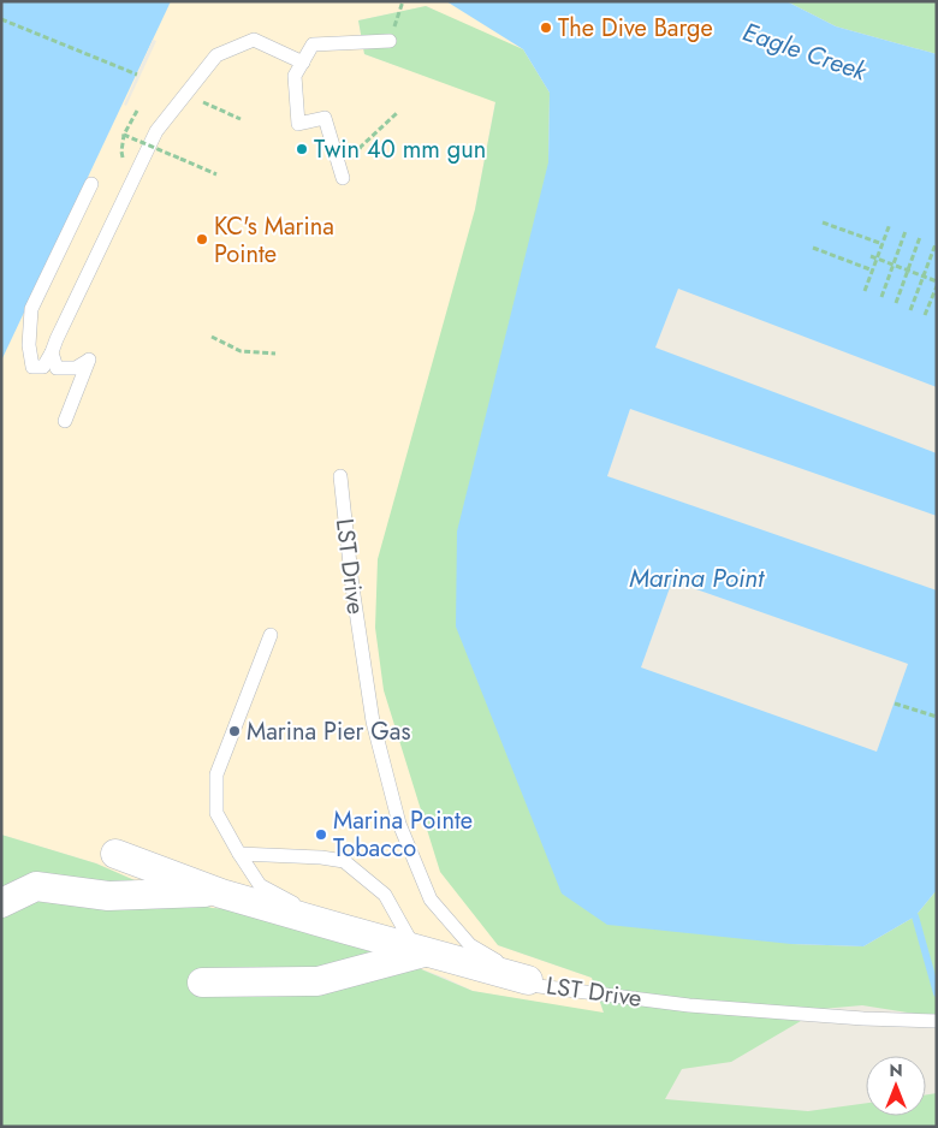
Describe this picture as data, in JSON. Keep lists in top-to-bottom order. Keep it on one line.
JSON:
{"streets":{"lane":["LST Drive"]},"water":["Eagle Creek","Marina Point"],"places":["The Dive Barge","Twin 40 mm gun","KC's Marina Pointe","Marina Pier Gas","Marina Pointe Tobacco"],"north":"top"}
